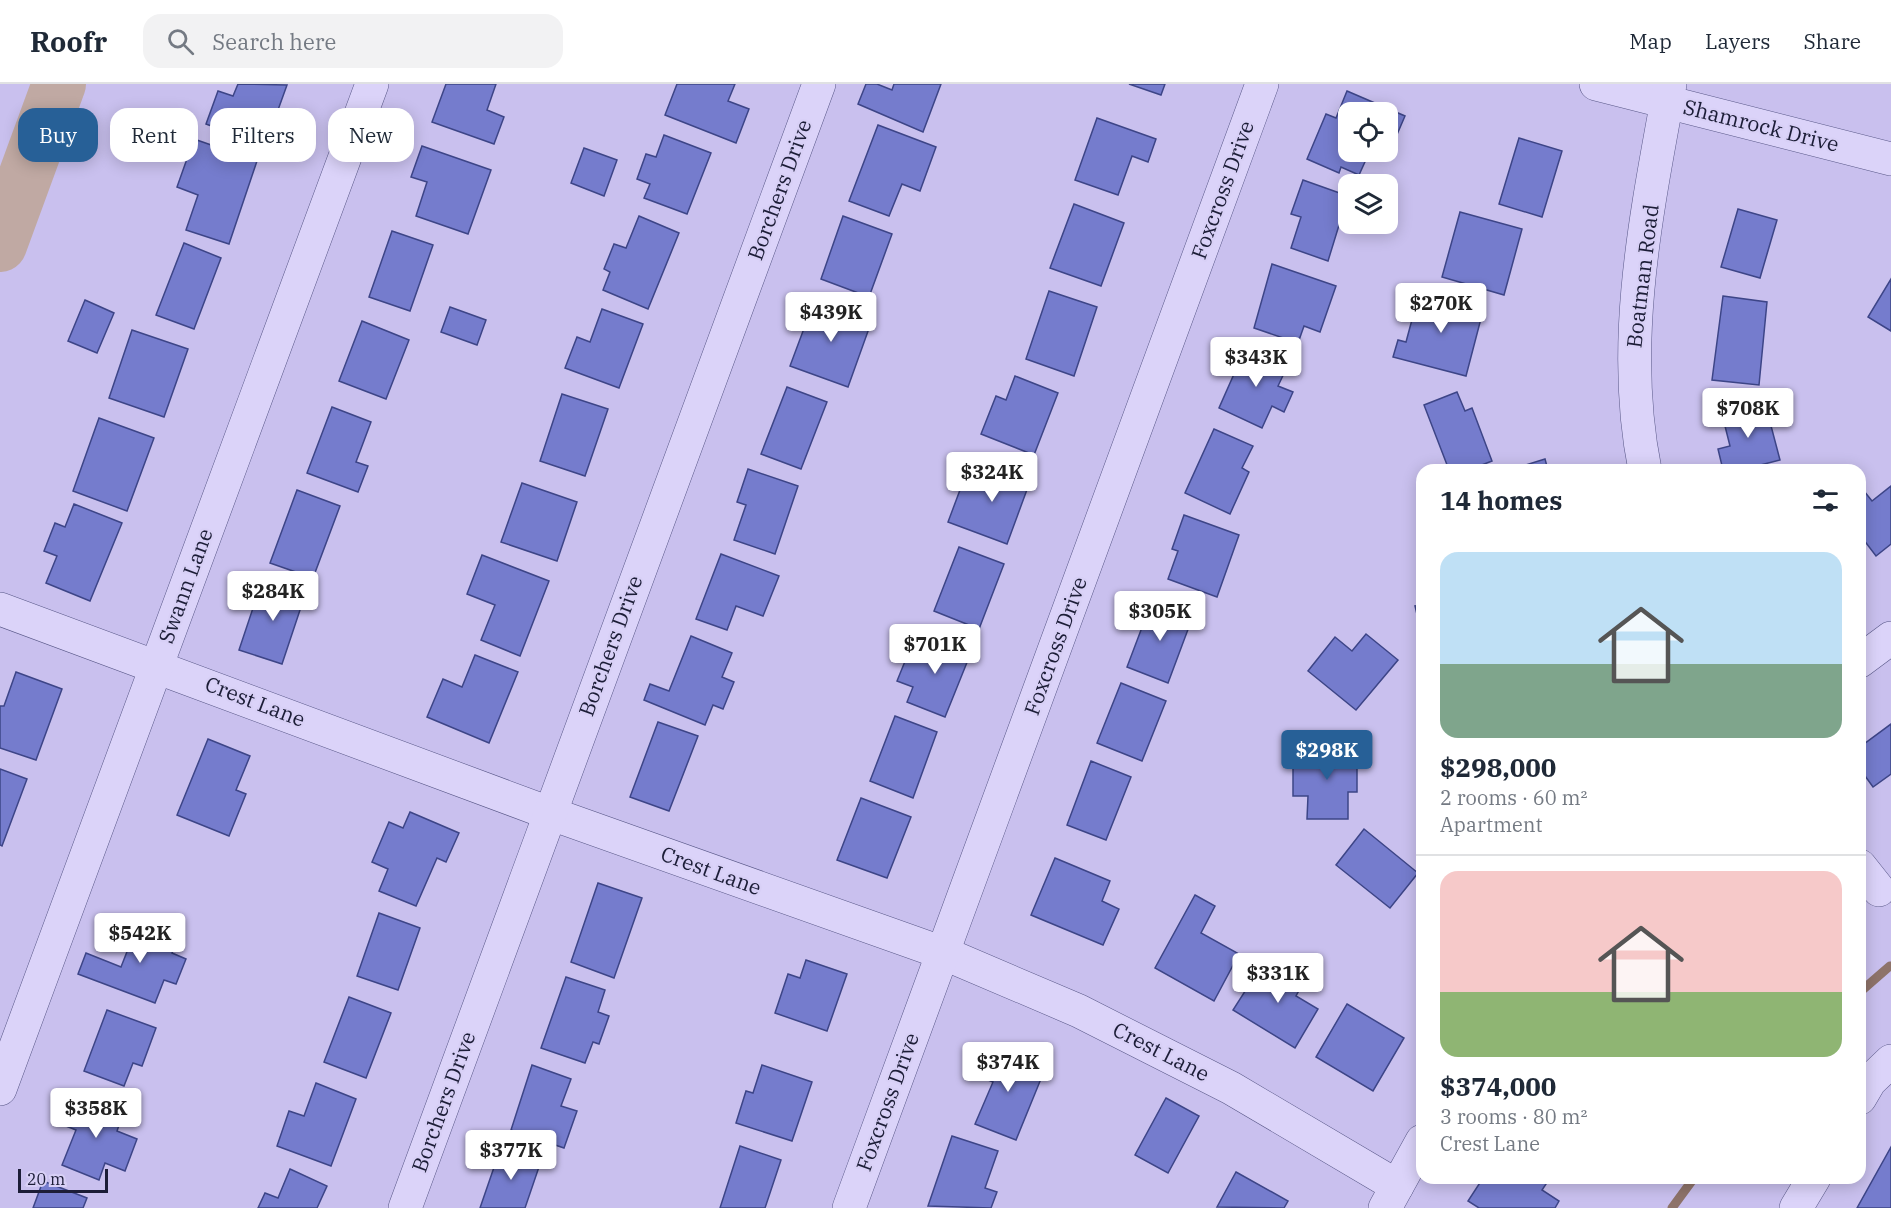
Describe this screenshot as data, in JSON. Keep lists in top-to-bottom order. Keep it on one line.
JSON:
{"streets":{"street":["Shamrock Drive","Borchers Drive","Foxcross Drive","Boatman Road","Swann Lane","Crest Lane"]},"crossings":[["Shamrock Drive","Boatman Road"],["Borchers Drive","Crest Lane"],["Foxcross Drive","Crest Lane"],["Swann Lane","Crest Lane"]],"scale_bar":"20 m","page":{"header":"Roofr","search":"Search here","nav":["Map","Layers","Share"],"chip":["Buy","Rent","Filters","New"],"price":["$270K","$439K","$343K","$708K","$324K","$284K","$305K","$701K","$298K","$542K","$331K","$374K","$358K","$377K"],"heading":"14 homes","list":[{"name":"$298,000","note":"2 rooms · 60 m² · Apartment"},{"name":"$374,000","note":"3 rooms · 80 m² · Crest Lane"}],"scale":"20 m"}}
